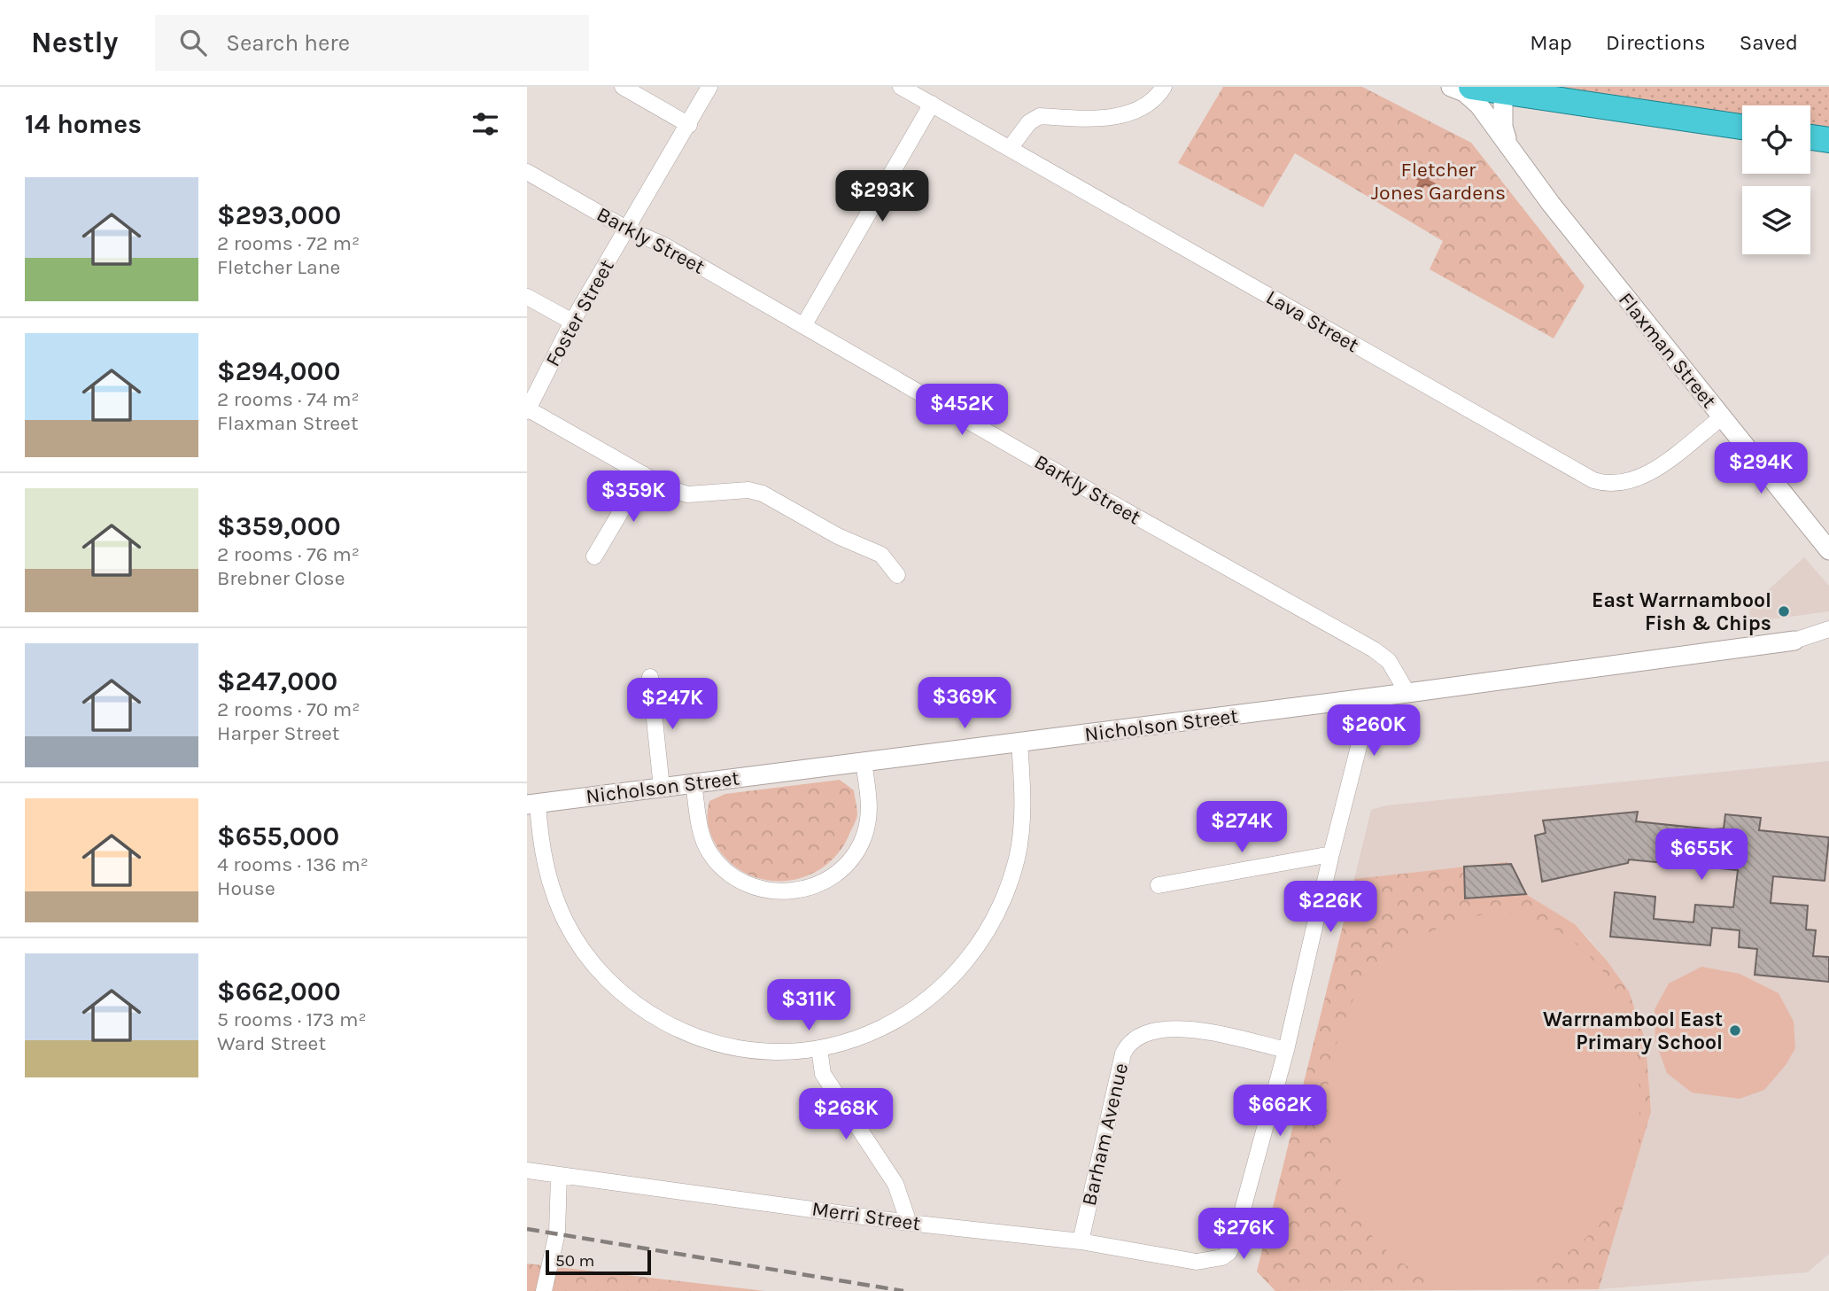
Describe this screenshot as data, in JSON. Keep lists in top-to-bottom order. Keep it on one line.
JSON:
{"streets":{"street":["Barkly Street","Foster Street","Lava Street","Flaxman Street","Nicholson Street","Barham Avenue","Merri Street"]},"crossings":[["Barkly Street","Foster Street"],["Barkly Street","Nicholson Street"],["Lava Street","Flaxman Street"],["Barham Avenue","Merri Street"]],"parks":["Fletcher Jones Gardens"],"places":["East Warrnambool Fish & Chips","Warrnambool East Primary School"],"scale_bar":"50 m","page":{"header":"Nestly","search":"Search here","nav":["Map","Directions","Saved"],"heading":"14 homes","list":[{"name":"$293,000","note":"2 rooms · 72 m² · Fletcher Lane"},{"name":"$294,000","note":"2 rooms · 74 m² · Flaxman Street"},{"name":"$359,000","note":"2 rooms · 76 m² · Brebner Close"},{"name":"$247,000","note":"2 rooms · 70 m² · Harper Street"},{"name":"$655,000","note":"4 rooms · 136 m² · House"},{"name":"$662,000","note":"5 rooms · 173 m² · Ward Street"}],"price":["$293K","$452K","$294K","$359K","$369K","$247K","$260K","$274K","$655K","$226K","$311K","$662K","$268K","$276K"],"scale":"50 m"}}
